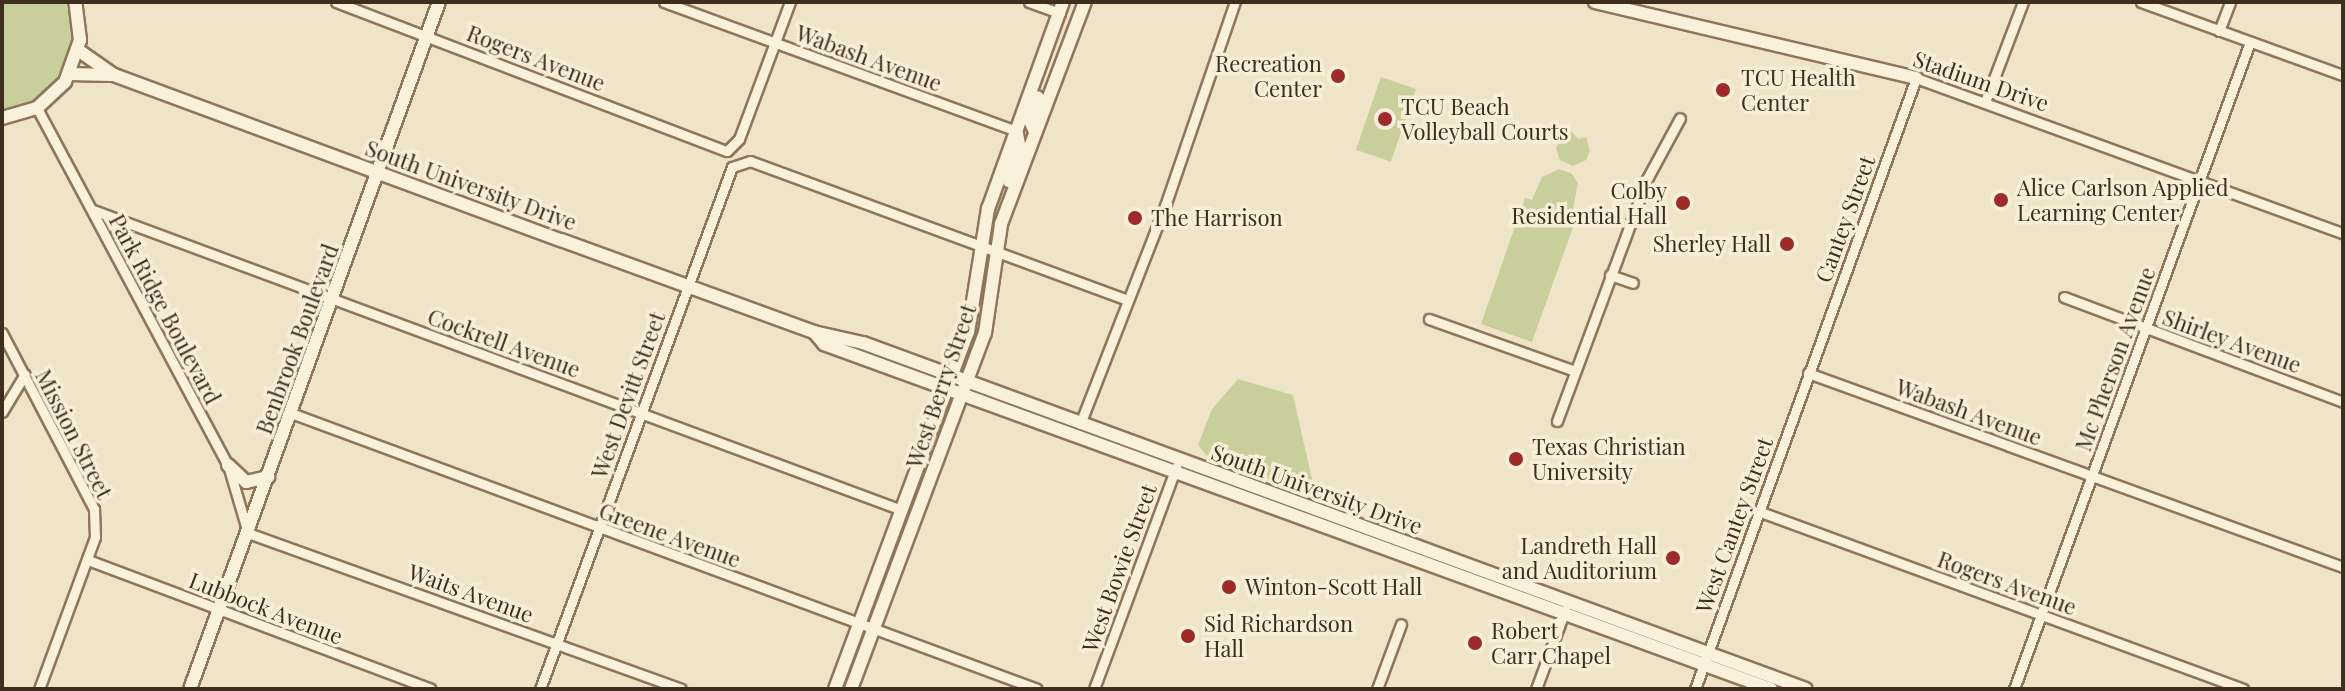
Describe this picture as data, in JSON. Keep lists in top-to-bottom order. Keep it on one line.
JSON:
{"streets":{"main road":["Stadium Drive","South University Drive","Benbrook Boulevard","West Berry Street"],"street":["Rogers Avenue","Wabash Avenue","Cantey Street","Park Ridge Boulevard","Shirley Avenue","Cockrell Avenue","Mc Pherson Avenue","West Devitt Street","Mission Street","West Cantey Street","Greene Avenue","West Bowie Street","Waits Avenue","Lubbock Avenue"]},"crossings":[["Rogers Avenue","Wabash Avenue"],["Rogers Avenue","Benbrook Boulevard"],["Rogers Avenue","Mc Pherson Avenue"],["Rogers Avenue","West Cantey Street"],["Wabash Avenue","Cantey Street"],["Wabash Avenue","Mc Pherson Avenue"],["Wabash Avenue","West Berry Street"],["Wabash Avenue","West Cantey Street"],["Stadium Drive","Cantey Street"],["Stadium Drive","Mc Pherson Avenue"],["South University Drive","Benbrook Boulevard"],["South University Drive","West Berry Street"],["South University Drive","West Devitt Street"],["South University Drive","West Cantey Street"],["South University Drive","West Bowie Street"],["Cantey Street","West Cantey Street"],["Park Ridge Boulevard","Benbrook Boulevard"],["Park Ridge Boulevard","Cockrell Avenue"],["Park Ridge Boulevard","Waits Avenue"],["Benbrook Boulevard","Cockrell Avenue"],["Benbrook Boulevard","Greene Avenue"],["Benbrook Boulevard","Waits Avenue"],["Benbrook Boulevard","Lubbock Avenue"],["Shirley Avenue","Mc Pherson Avenue"],["Cockrell Avenue","West Berry Street"],["Cockrell Avenue","West Devitt Street"],["West Berry Street","West Devitt Street"],["West Berry Street","Greene Avenue"],["West Devitt Street","Greene Avenue"],["West Devitt Street","Waits Avenue"],["Mission Street","Lubbock Avenue"]],"places":["Recreation Center","TCU Health Center","TCU Beach Volleyball Courts","Alice Carlson Applied Learning Center","Colby Residential Hall","The Harrison","Sherley Hall","Texas Christian University","Landreth Hall and Auditorium","Winton-Scott Hall","Sid Richardson Hall","Robert Carr Chapel"]}
